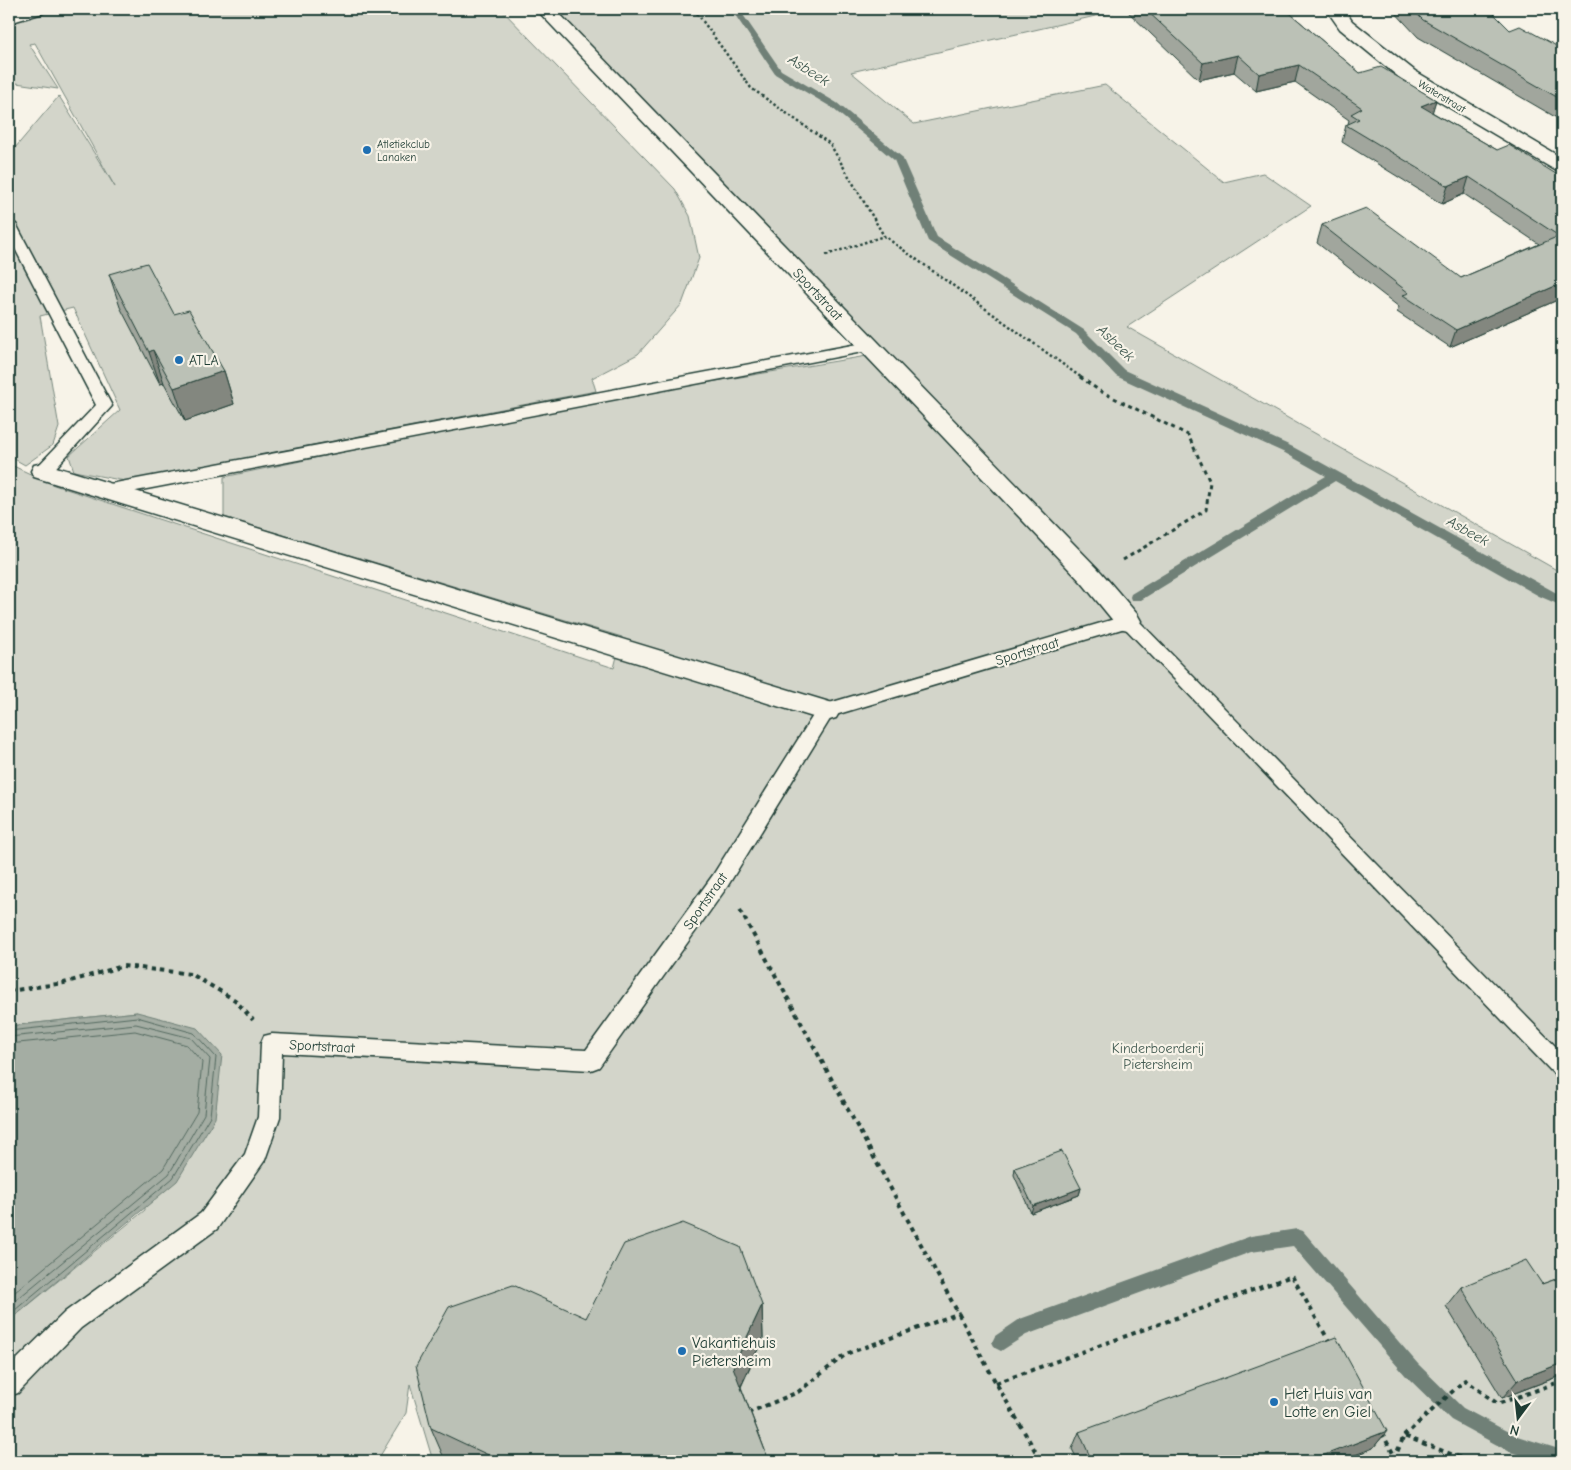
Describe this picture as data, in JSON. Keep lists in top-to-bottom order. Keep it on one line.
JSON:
{"streets":{"street":["Waterstraat","Sportstraat"]},"water":["Asbeek"],"parks":["Kinderboerderij Pietersheim"],"places":["Atletiekclub Lanaken","ATLA","Vakantiehuis Pietersheim","Het Huis van Lotte en Giel"],"north":"bottom"}
